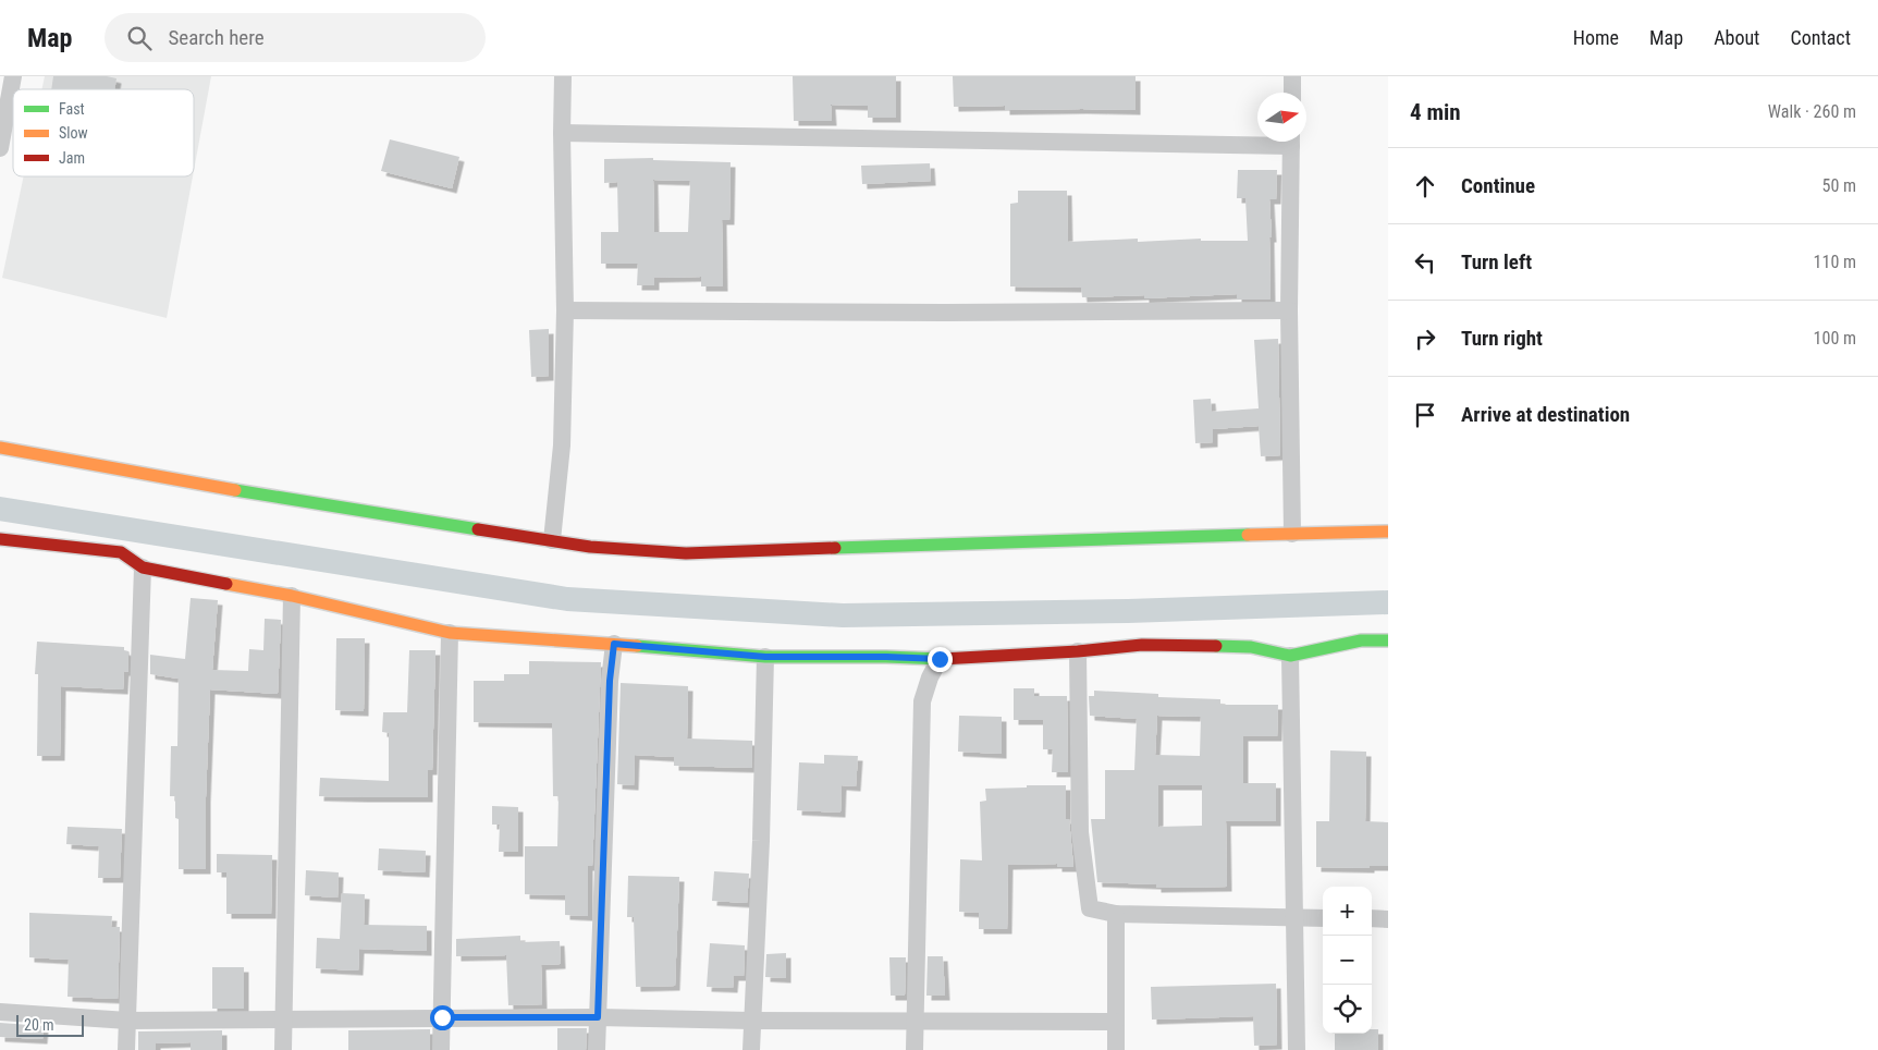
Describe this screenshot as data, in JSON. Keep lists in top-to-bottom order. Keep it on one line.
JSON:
{"legend":["Fast","Slow","Jam"],"scale_bar":"20 m","north":"right","page":{"header":"Map","search":"Search here","nav":["Home","Map","About","Contact"],"heading":["4 min","Walk · 260 m"],"list":[["Continue","50 m"],["Turn left","110 m"],["Turn right","100 m"],"Arrive at destination"],"map_buttons":["+","−"],"scale":"20 m"}}
